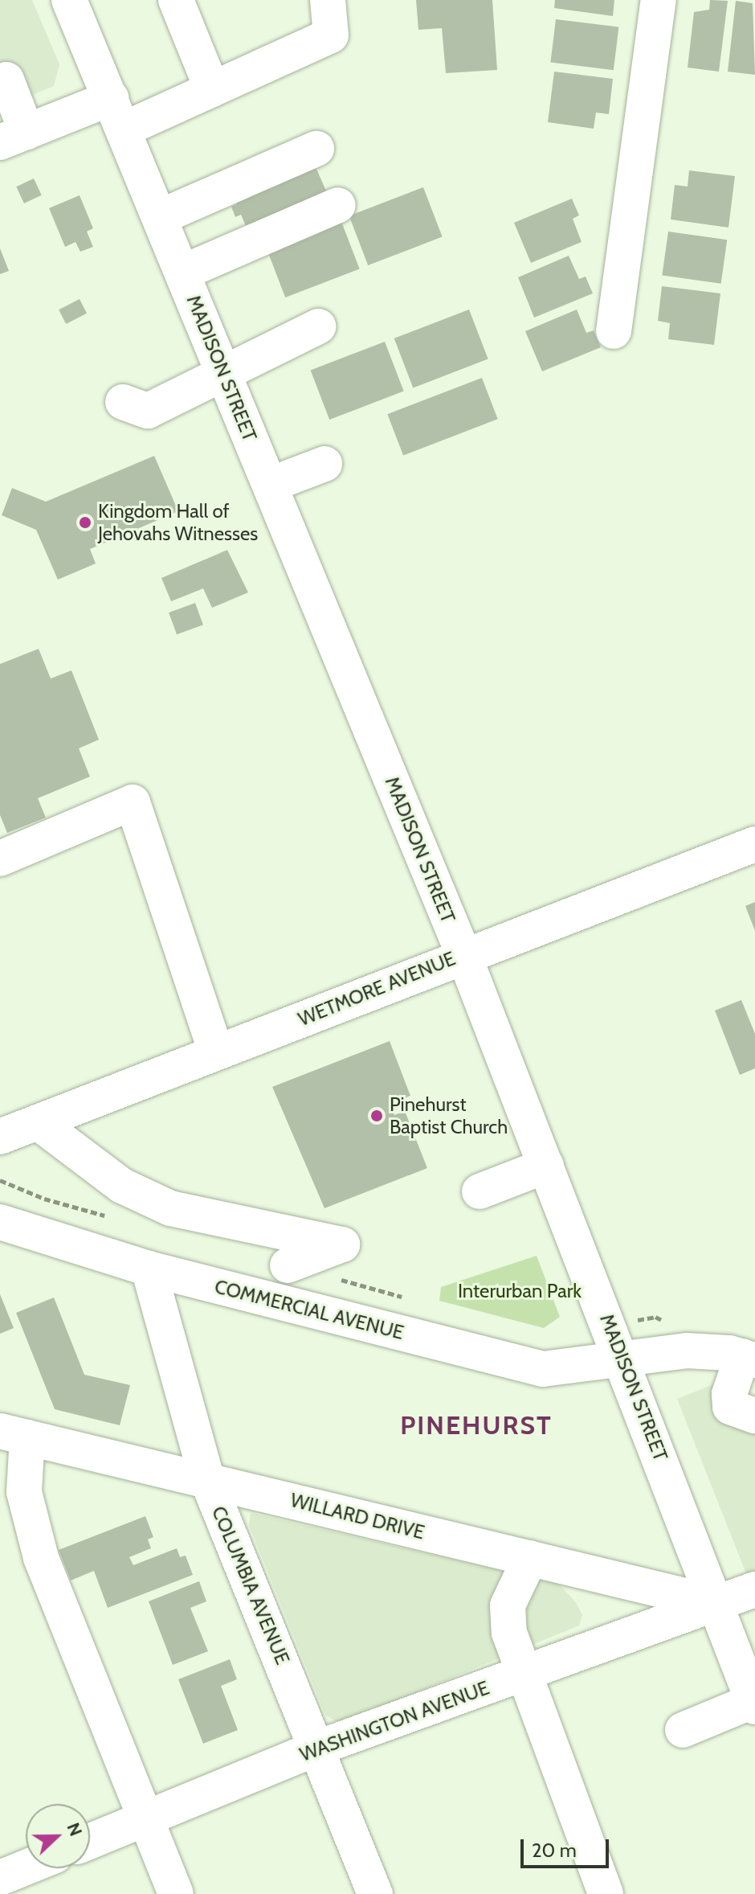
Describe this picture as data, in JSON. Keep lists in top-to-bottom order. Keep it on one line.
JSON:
{"streets":{"street":["MADISON STREET","WETMORE AVENUE","COMMERCIAL AVENUE","WILLARD DRIVE","COLUMBIA AVENUE","WASHINGTON AVENUE"]},"crossings":[["MADISON STREET","WETMORE AVENUE"],["MADISON STREET","COMMERCIAL AVENUE"],["MADISON STREET","WILLARD DRIVE"],["MADISON STREET","WASHINGTON AVENUE"],["COMMERCIAL AVENUE","COLUMBIA AVENUE"],["WILLARD DRIVE","COLUMBIA AVENUE"],["WILLARD DRIVE","WASHINGTON AVENUE"],["COLUMBIA AVENUE","WASHINGTON AVENUE"]],"districts":["PINEHURST"],"parks":["Interurban Park"],"places":["Kingdom Hall of Jehovahs Witnesses","Pinehurst Baptist Church"],"scale_bar":"20 m","north":"right"}
